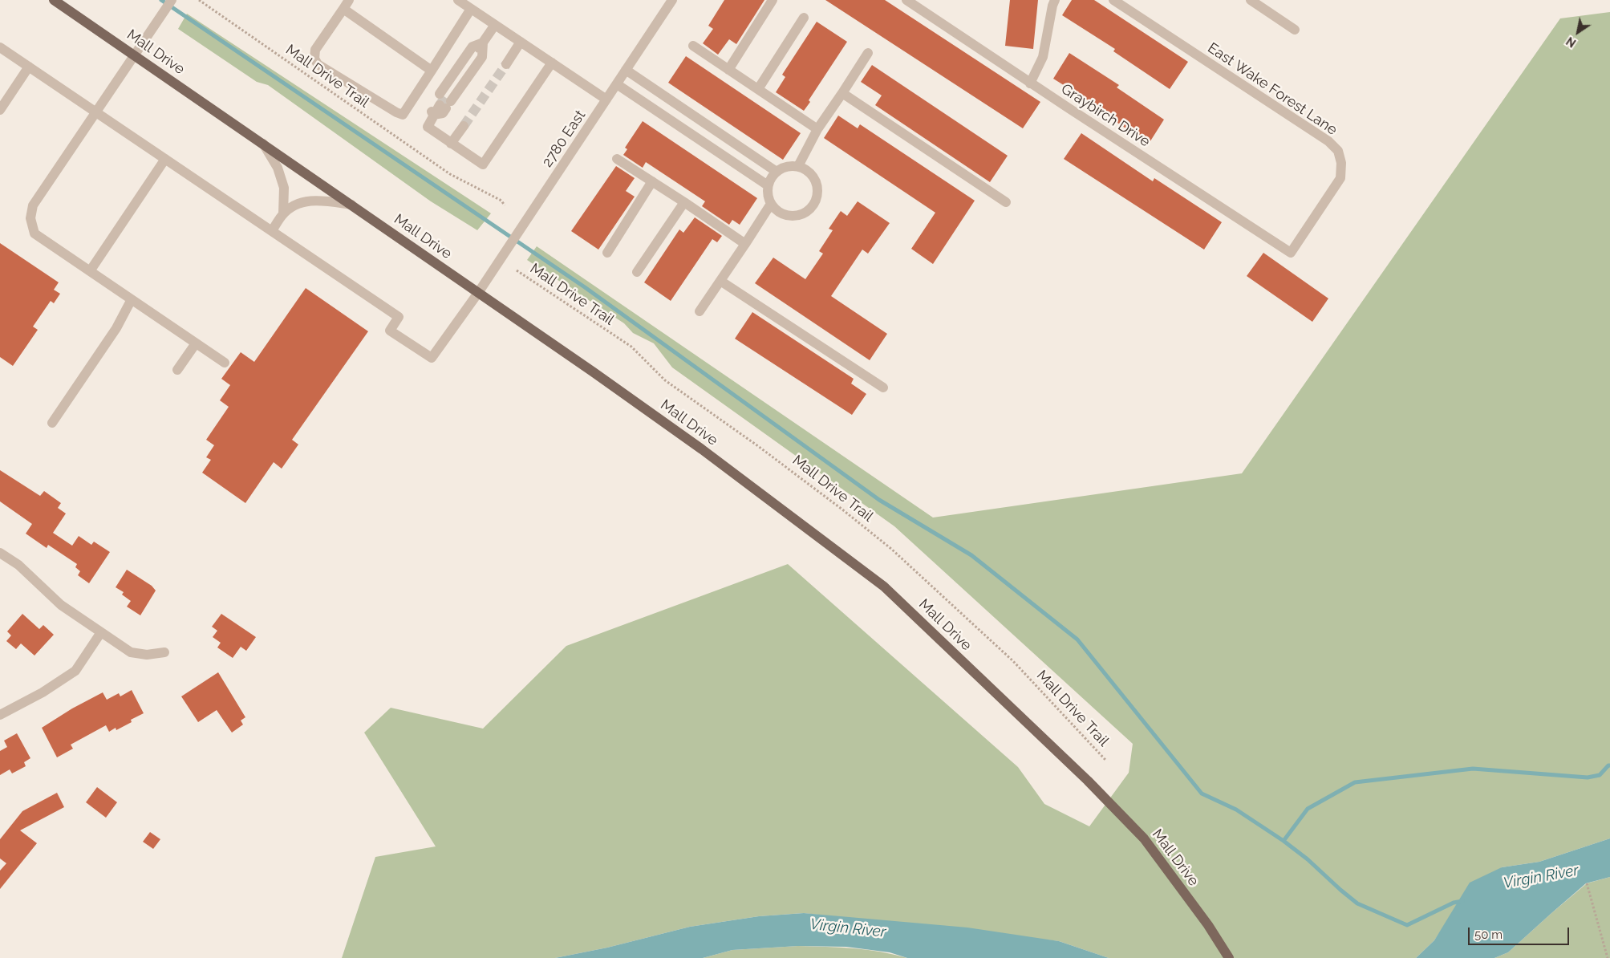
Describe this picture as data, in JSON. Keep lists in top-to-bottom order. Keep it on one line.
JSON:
{"streets":{"main road":["Mall Drive"],"street":["East Wake Forest Lane","Graybirch Drive","2780 East"],"path":["Mall Drive Trail"]},"crossings":[["Mall Drive","2780 East"],["East Wake Forest Lane","Graybirch Drive"]],"water":["Virgin River"],"scale_bar":"50 m","north":"bottom left"}
